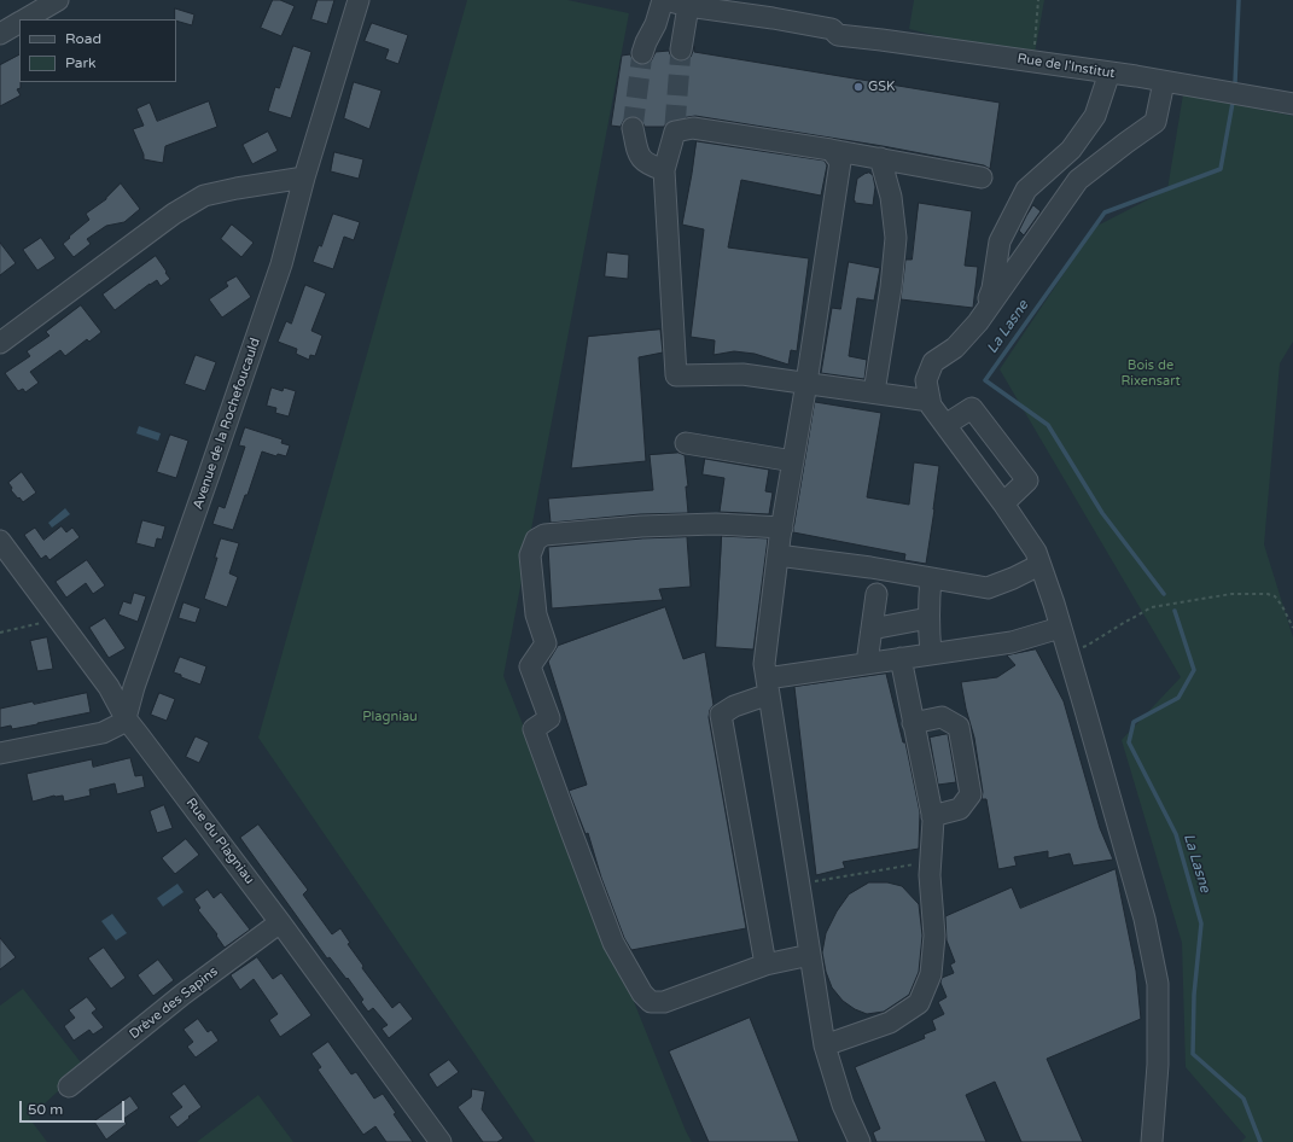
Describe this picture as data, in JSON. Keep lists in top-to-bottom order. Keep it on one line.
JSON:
{"streets":{"street":["Rue de l'Institut","Avenue de la Rochefoucauld","Rue du Plagniau","Drève des Sapins"]},"crossings":[["Avenue de la Rochefoucauld","Rue du Plagniau"],["Rue du Plagniau","Drève des Sapins"]],"water":["La Lasne"],"parks":["Bois de Rixensart","Plagniau"],"places":["GSK"],"legend":["Road","Park"],"scale_bar":"50 m"}
